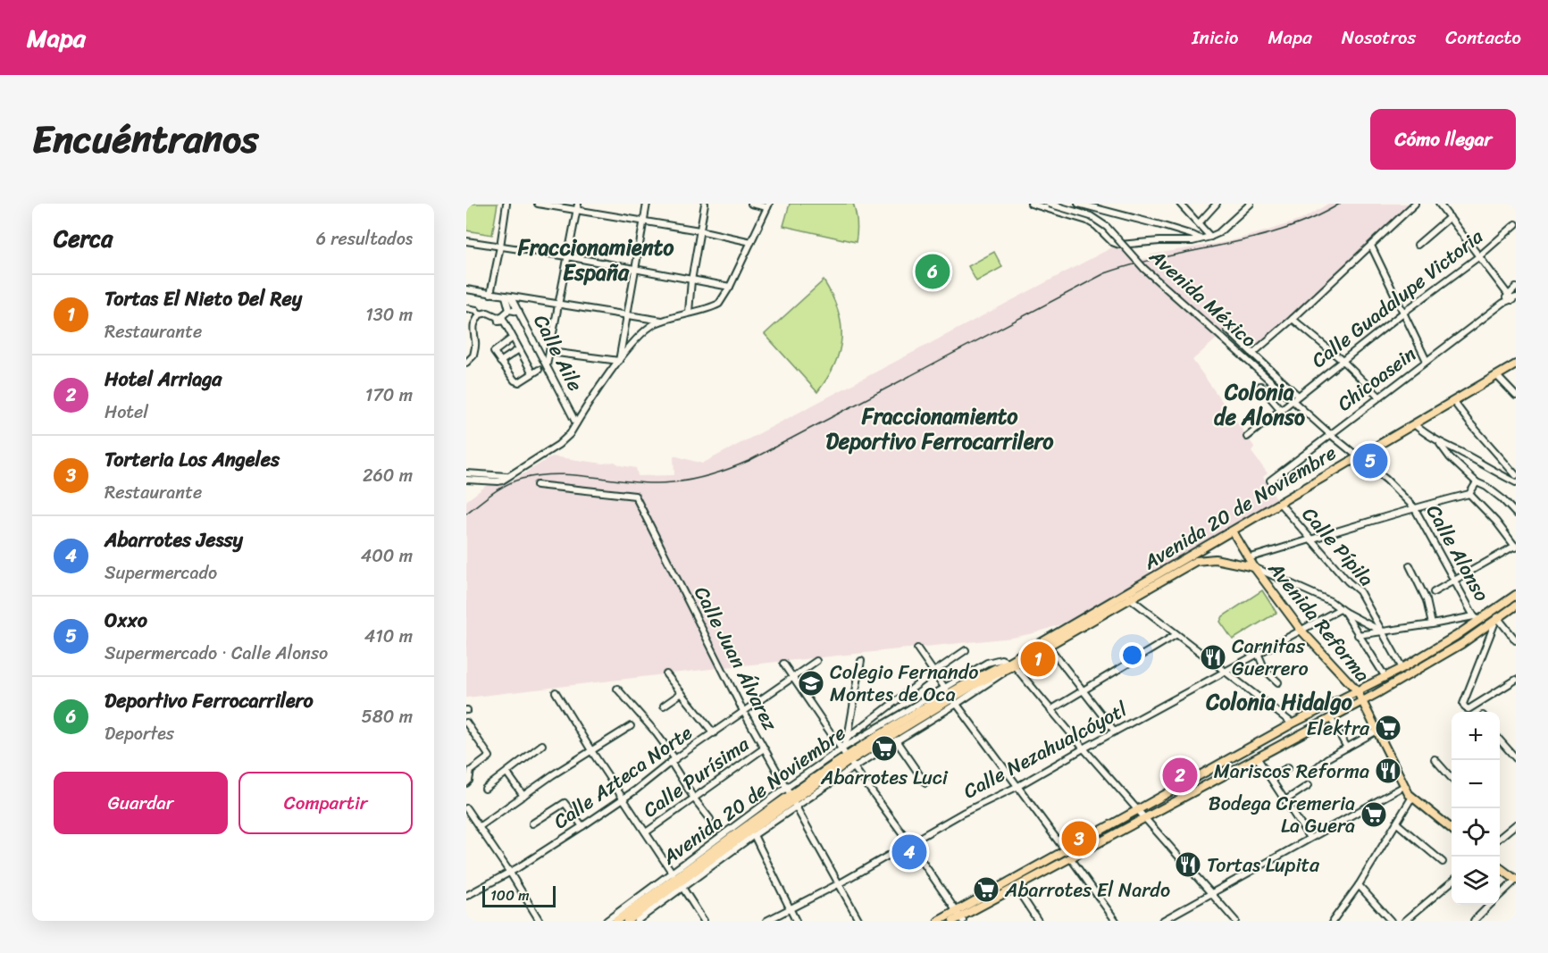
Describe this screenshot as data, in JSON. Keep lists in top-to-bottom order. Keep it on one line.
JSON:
{"streets":{"main road":["Avenida 20 de Noviembre","Avenida Reforma"],"street":["Avenida México","Calle Guadalupe Victoria","Calle Aile","Chicoasein","Calle Pípila","Calle Alonso","Calle Juan Álvarez","Calle Nezahualcóyotl","Calle Azteca Norte","Calle Purísima"]},"crossings":[["Avenida México","Calle Alonso"],["Calle Guadalupe Victoria","Calle Alonso"],["Chicoasein","Calle Alonso"],["Avenida 20 de Noviembre","Calle Pípila"],["Avenida 20 de Noviembre","Calle Alonso"],["Avenida 20 de Noviembre","Avenida Reforma"],["Avenida 20 de Noviembre","Calle Juan Álvarez"],["Avenida Reforma","Calle Nezahualcóyotl"],["Calle Juan Álvarez","Calle Nezahualcóyotl"],["Calle Juan Álvarez","Calle Azteca Norte"],["Calle Juan Álvarez","Calle Purísima"]],"districts":["Fraccionamiento España","Colonia de Alonso","Fraccionamiento Deportivo Ferrocarrilero","Colonia Hidalgo"],"places":{"restaurant":["Carnitas Guerrero","Mariscos Reforma","Tortas Lupita"],"school or university":["Colegio Fernando Montes de Oca"],"supermarket":["Elektra","Abarrotes Luci","Bodega Cremeria La Guera","Abarrotes El Nardo"]},"scale_bar":"100 m","page":{"header":"Mapa","nav":["Inicio","Mapa","Nosotros","Contacto"],"title":"Encuéntranos","buttons":["Cómo llegar",["Guardar","Compartir"]],"heading":["Cerca","6 resultados"],"pins":["6","5","1","2","3","4"],"list":[{"mark":"1","name":"Tortas El Nieto Del Rey","note":"Restaurante","value":"130 m"},{"mark":"2","name":"Hotel Arriaga","note":"Hotel","value":"170 m"},{"mark":"3","name":"Torteria Los Angeles","note":"Restaurante","value":"260 m"},{"mark":"4","name":"Abarrotes Jessy","note":"Supermercado","value":"400 m"},{"mark":"5","name":"Oxxo","note":"Supermercado · Calle Alonso","value":"410 m"},{"mark":"6","name":"Deportivo Ferrocarrilero","note":"Deportes","value":"580 m"}],"map_buttons":["+","−"],"scale":"100 m"}}
